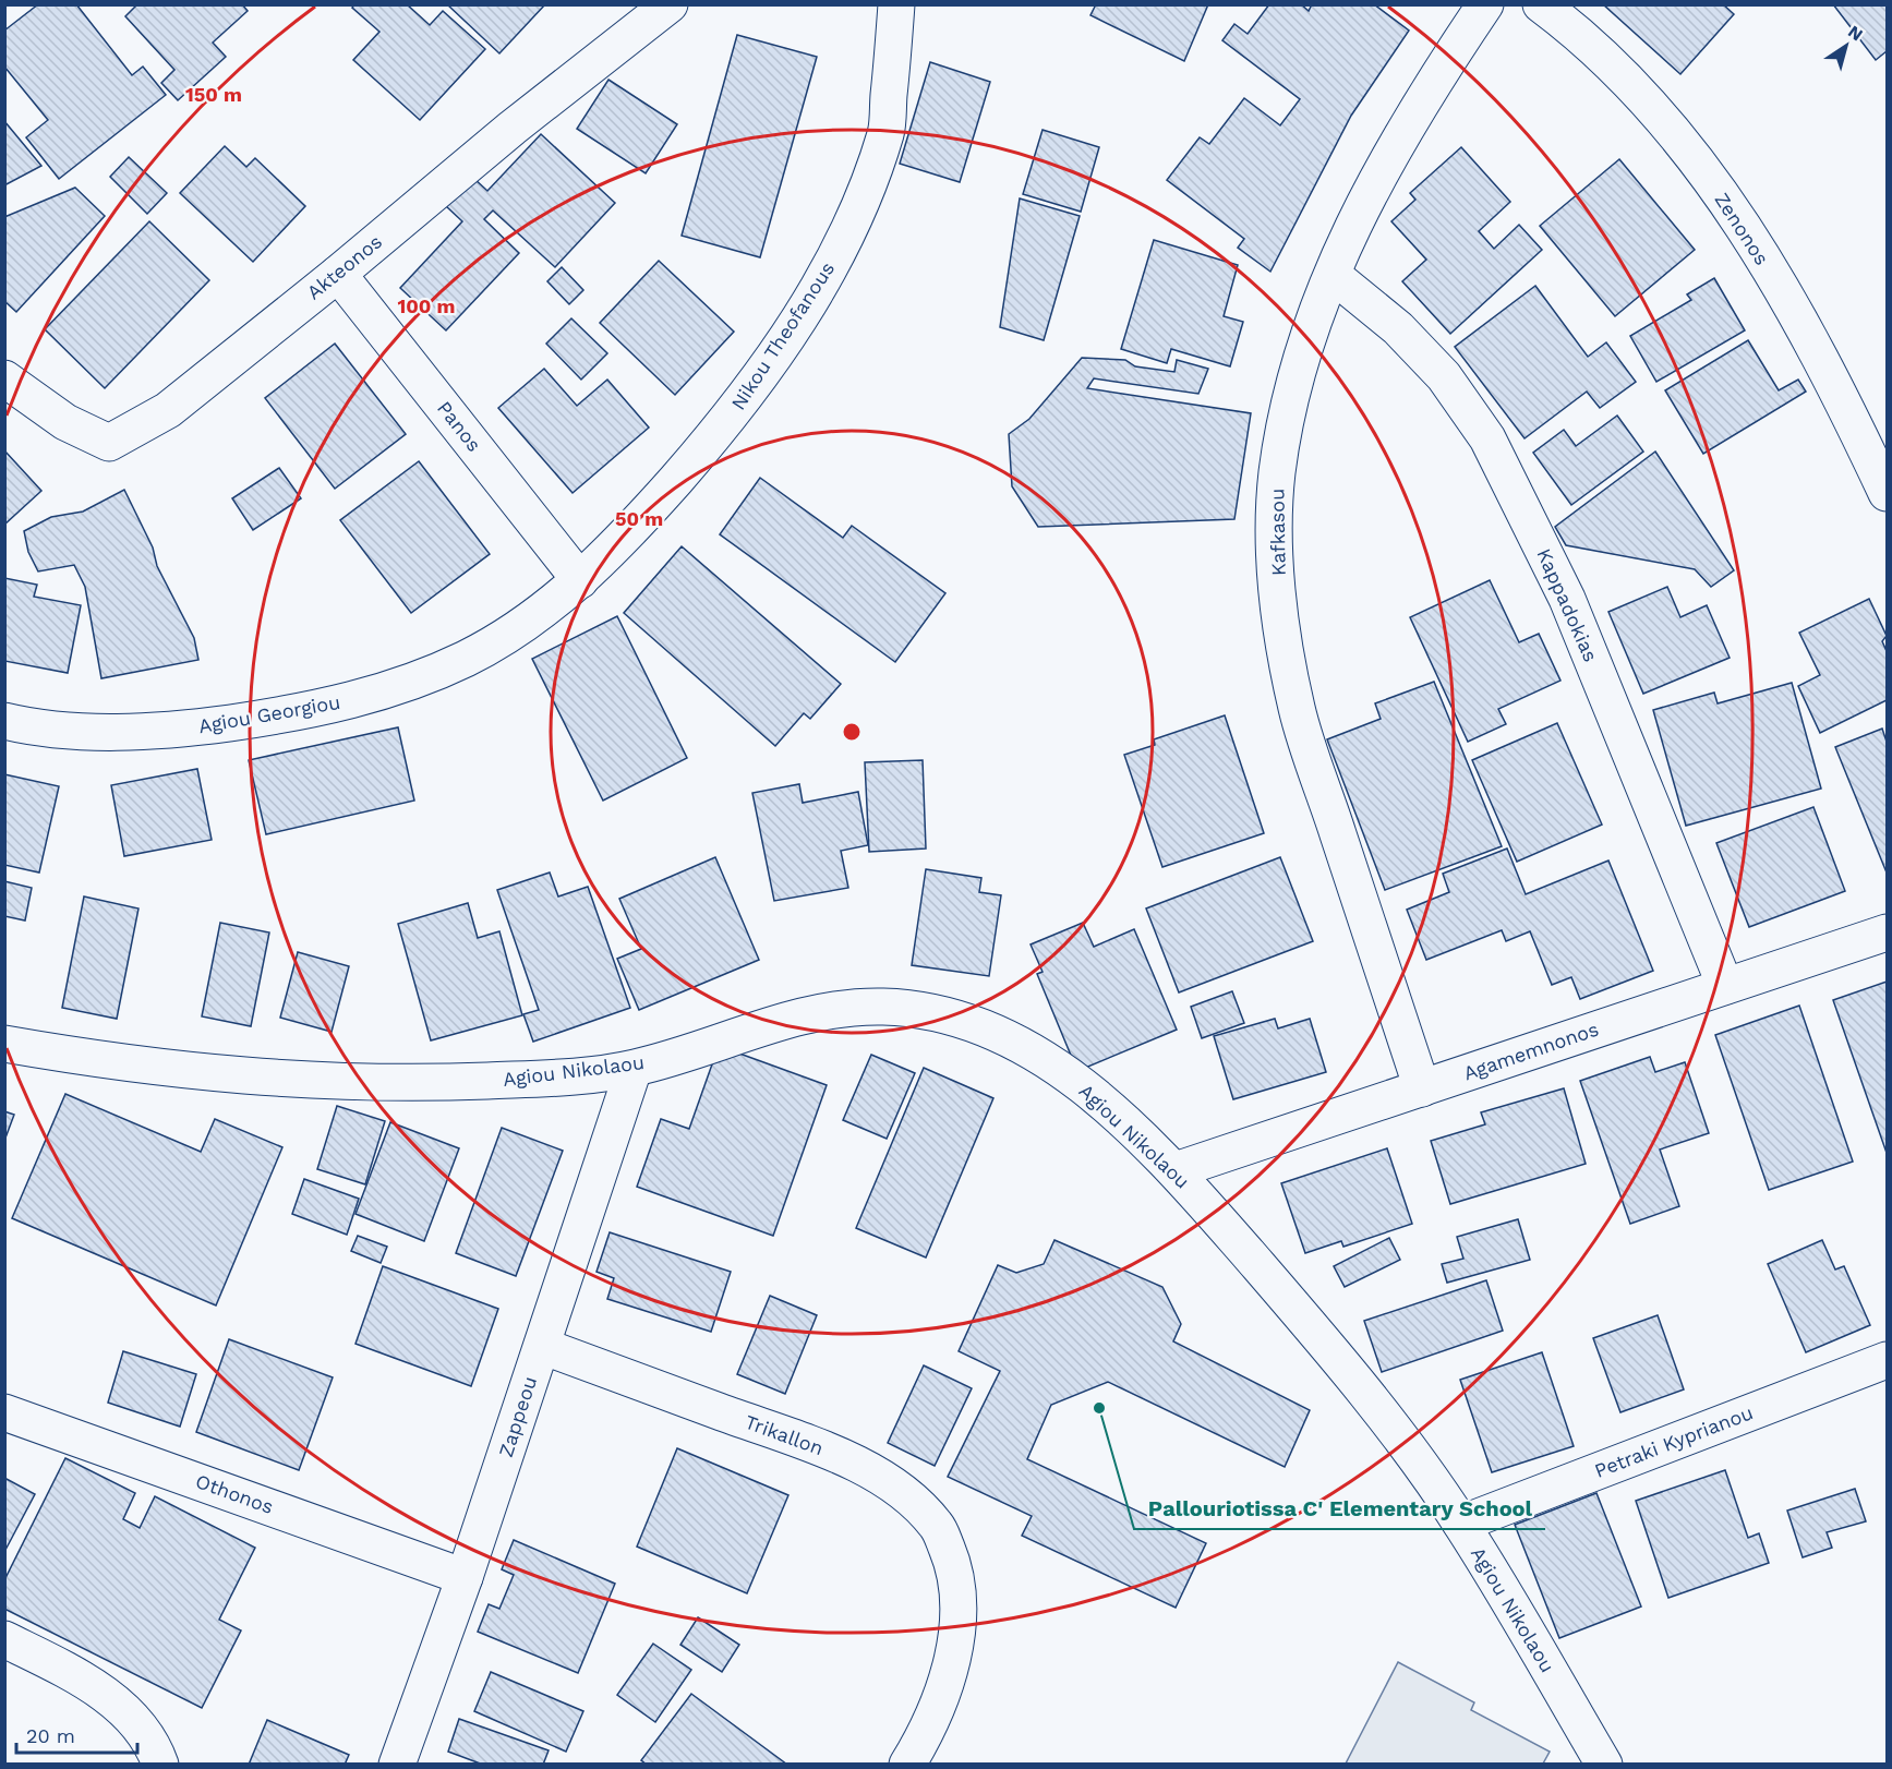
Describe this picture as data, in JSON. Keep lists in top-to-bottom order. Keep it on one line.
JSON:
{"streets":{"street":["Zenonos","Akteonos","Nikou Theofanous","Panos","Kafkasou","Kappadokias","Agiou Georgiou","Agamemnonos","Agiou Nikolaou","Zappeou","Trikallon","Petraki Kyprianou","Othonos"]},"crossings":[["Akteonos","Panos"],["Nikou Theofanous","Panos"],["Nikou Theofanous","Agiou Georgiou"],["Panos","Agiou Georgiou"],["Kafkasou","Kappadokias"],["Kafkasou","Agamemnonos"],["Kappadokias","Agamemnonos"],["Agamemnonos","Agiou Nikolaou"],["Agiou Nikolaou","Zappeou"],["Agiou Nikolaou","Petraki Kyprianou"],["Zappeou","Trikallon"],["Zappeou","Othonos"]],"places":["Pallouriotissa C' Elementary School"],"scale_bar":"20 m","north":"top right","rings":["150 m","100 m","50 m"]}
